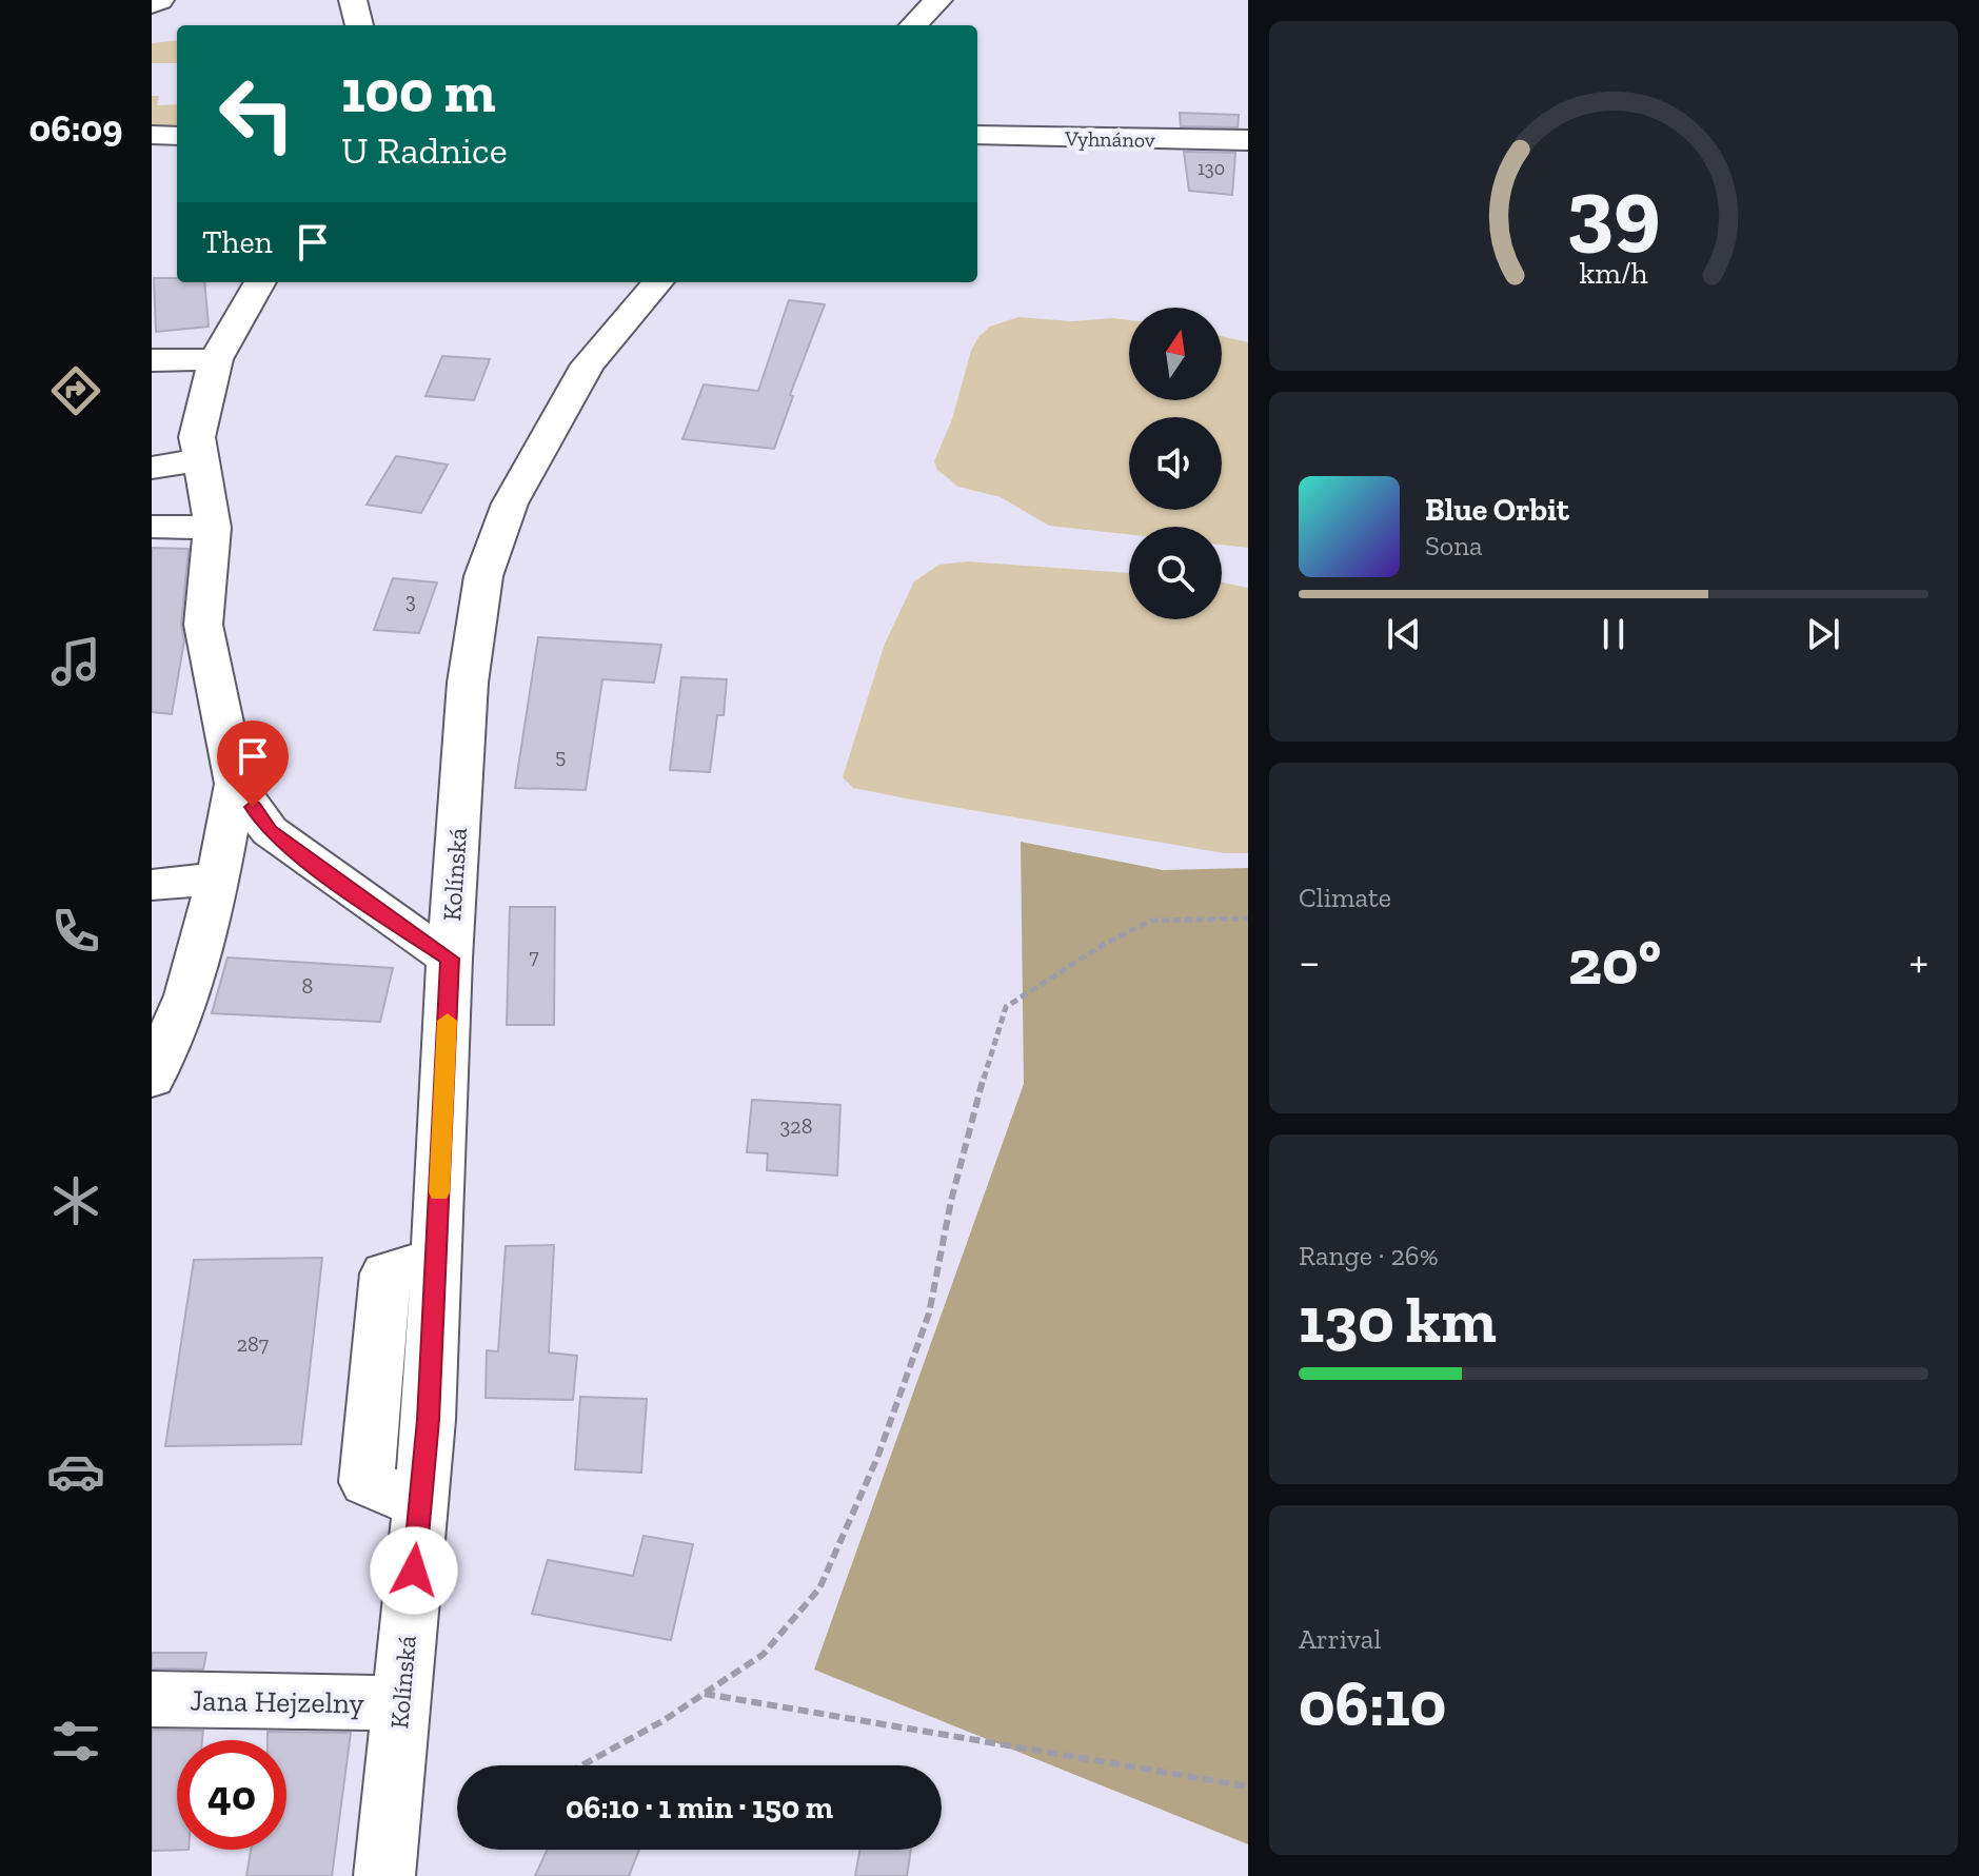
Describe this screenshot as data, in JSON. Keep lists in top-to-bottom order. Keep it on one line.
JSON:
{"streets":{"street":["Vyhnánov","Kolínská","Jana Hejzelny"]},"crossings":[["Kolínská","Jana Hejzelny"]],"house_numbers":["130","3","5","7","8","328","287"],"north":"top","page":{"tabs":"06:09","turn":["100 m","U Radnice"],"then":"Then","song":["Blue Orbit","Sona"],"tile":["Climate",["Range · 26%","130 km"],["Arrival","06:10"]],"heat":["−","20°","+"],"limit":"40","trip":"06:10 · 1 min · 150 m","gauge":["39","km/h"]}}
